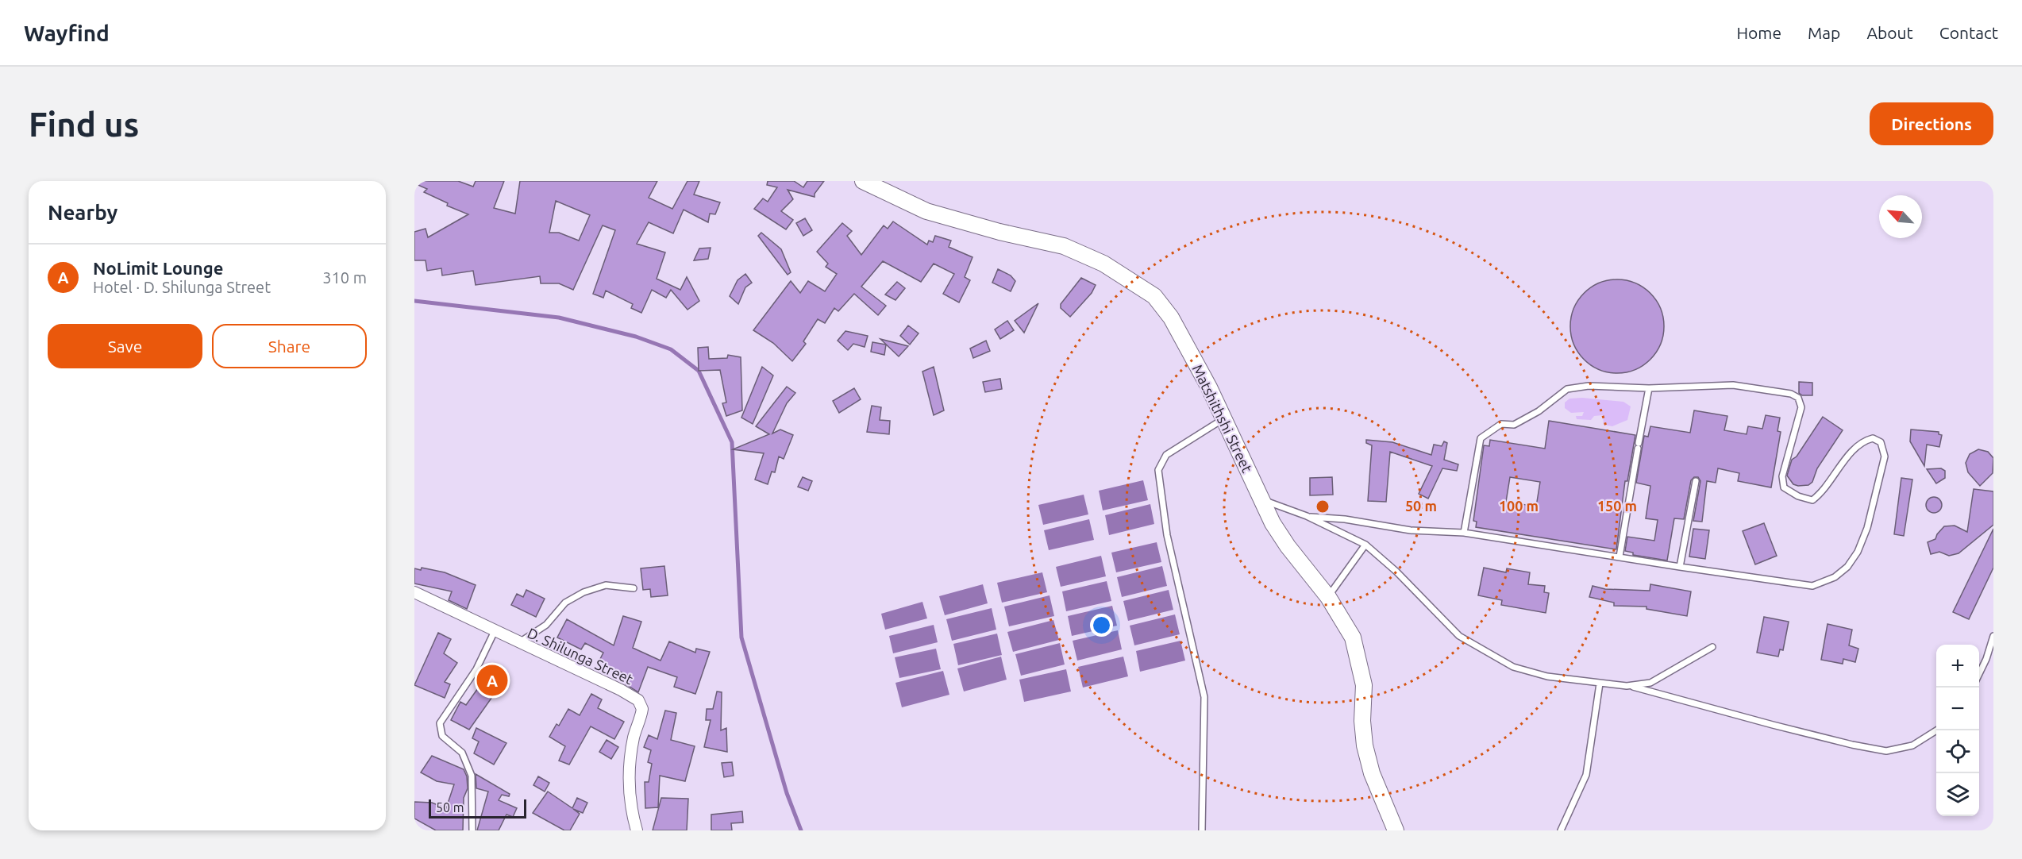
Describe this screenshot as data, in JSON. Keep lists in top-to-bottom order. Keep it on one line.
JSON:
{"streets":{"main road":["Matshithshi Street"],"street":["D. Shilunga Street"]},"scale_bar":"50 m","north":"top left","page":{"header":"Wayfind","nav":["Home","Map","About","Contact"],"buttons":["Directions",["Save","Share"]],"title":"Find us","heading":"Nearby","list":[{"mark":"A","name":"NoLimit Lounge","note":"Hotel · D. Shilunga Street","value":"310 m"}],"map_buttons":["+","−"],"pins":"A","scale":"50 m"},"rings":["50 m","100 m","150 m"]}
